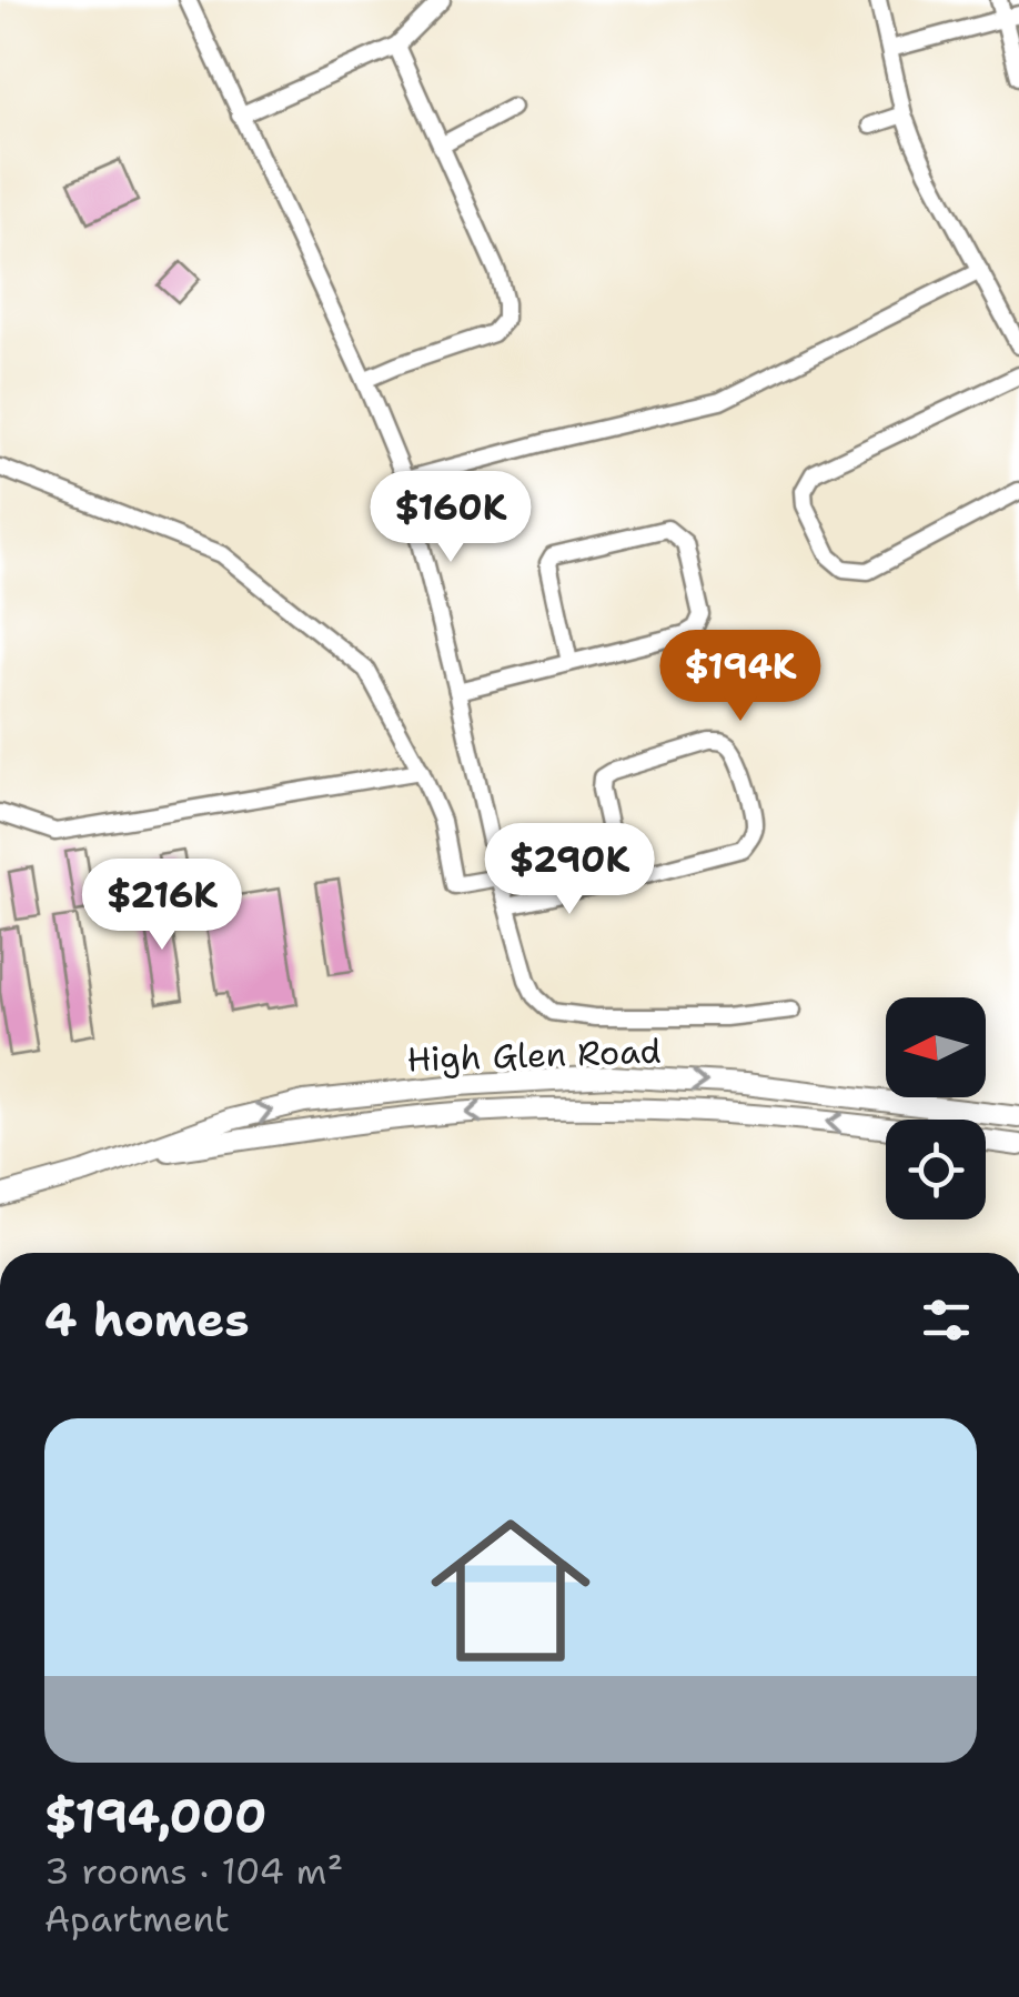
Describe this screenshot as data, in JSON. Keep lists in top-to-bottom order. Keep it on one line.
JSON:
{"streets":{"main road":["High Glen Road"]},"north":"left","page":{"price":["$160K","$194K","$290K","$216K"],"heading":"4 homes","list":[{"name":"$194,000","note":"3 rooms · 104 m² · Apartment"}]}}
